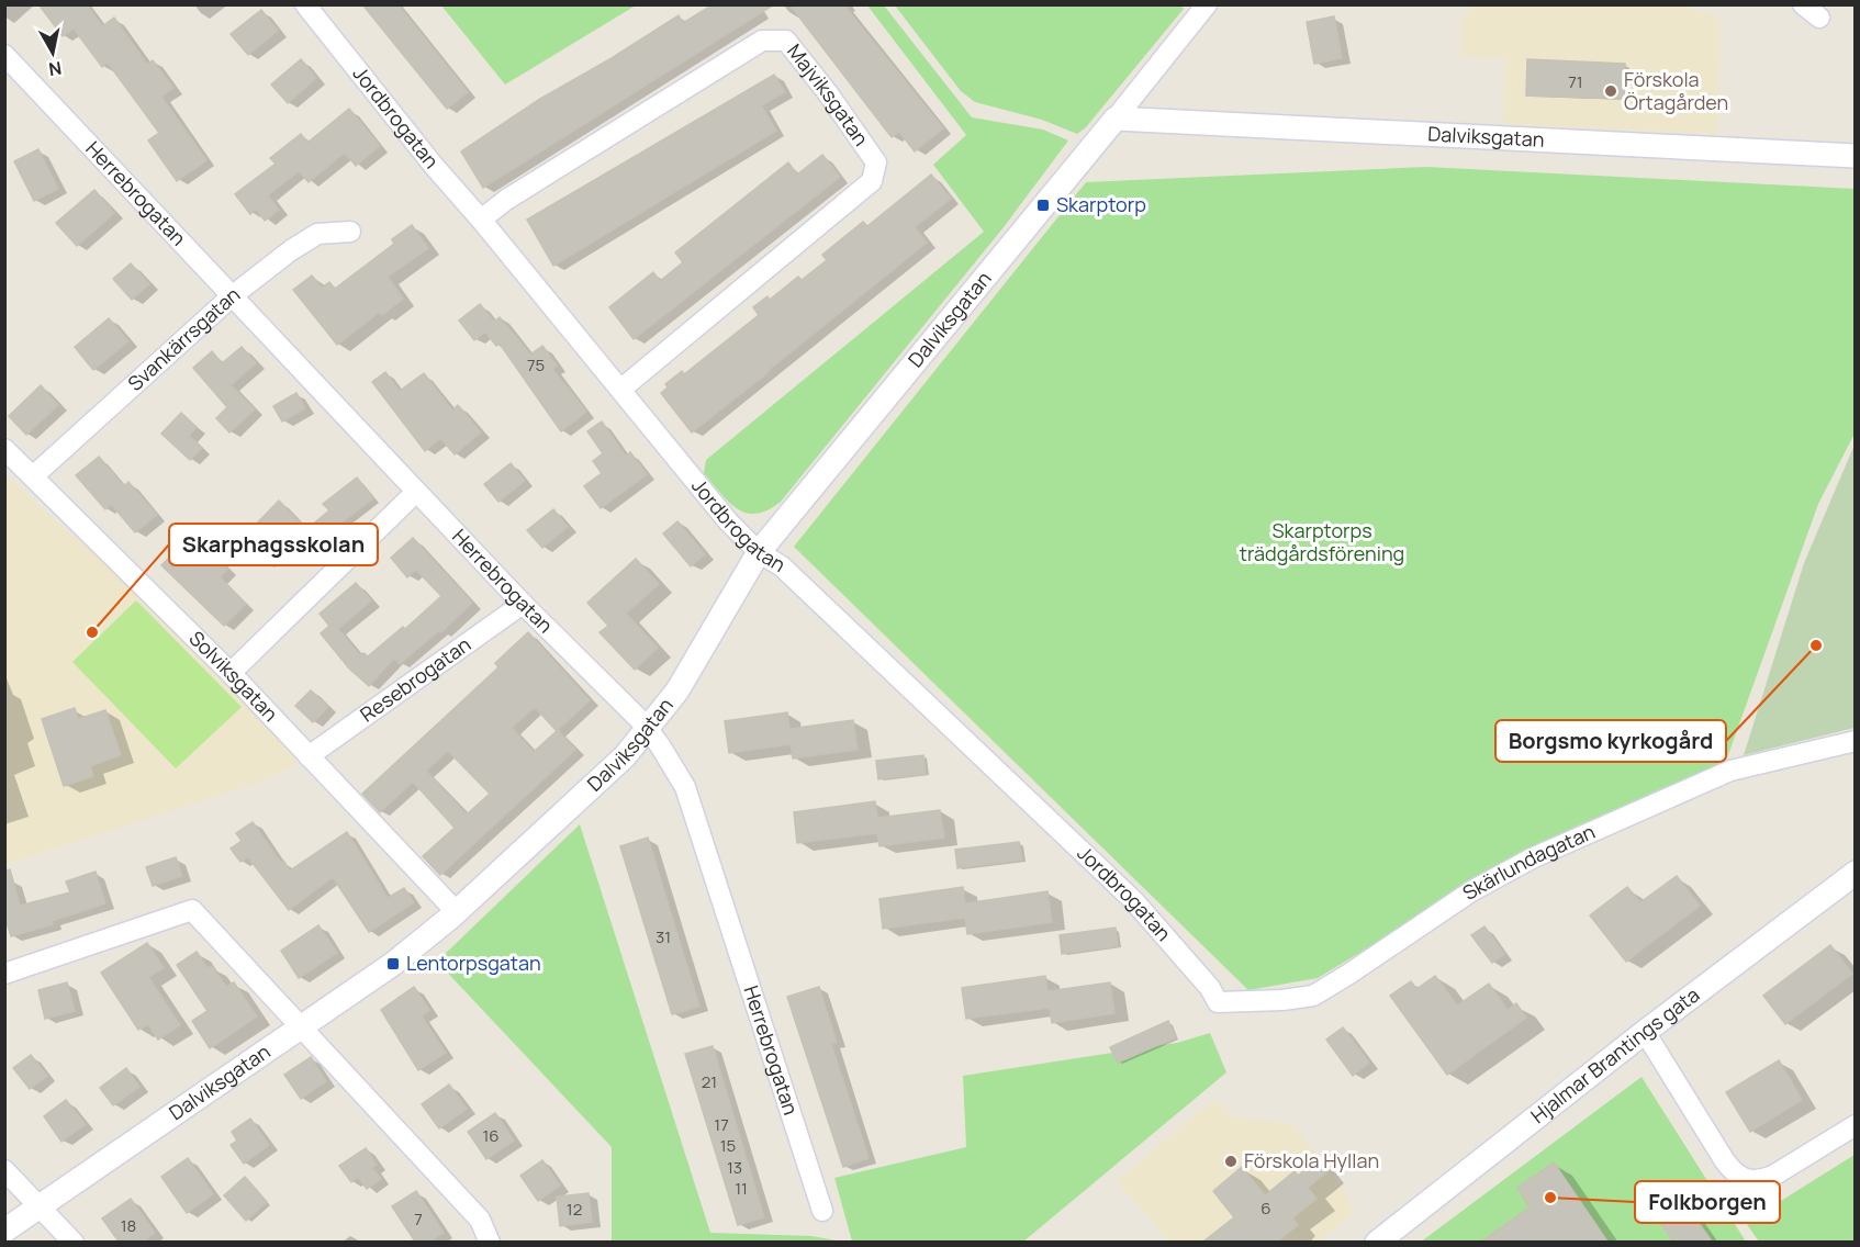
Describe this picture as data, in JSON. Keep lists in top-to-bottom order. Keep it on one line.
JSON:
{"streets":{"street":["Majviksgatan","Jordbrogatan","Dalviksgatan","Herrebrogatan","Svankärrsgatan","Solviksgatan","Resebrogatan","Skärlundagatan","Hjalmar Brantings gata"]},"crossings":[["Majviksgatan","Jordbrogatan"],["Jordbrogatan","Dalviksgatan"],["Jordbrogatan","Skärlundagatan"],["Dalviksgatan","Herrebrogatan"],["Dalviksgatan","Solviksgatan"],["Herrebrogatan","Svankärrsgatan"],["Herrebrogatan","Resebrogatan"],["Svankärrsgatan","Solviksgatan"],["Solviksgatan","Resebrogatan"]],"parks":["Skarptorps trädgårdsförening"],"places":{"other":["Förskola Örtagården","Skarphagsskolan","Borgsmo kyrkogård","Förskola Hyllan","Folkborgen"],"transit":["Skarptorp","Lentorpsgatan"]},"house_numbers":["71","75","31","21","17","16","15","13","11","6","12","7","18"],"north":"bottom"}
